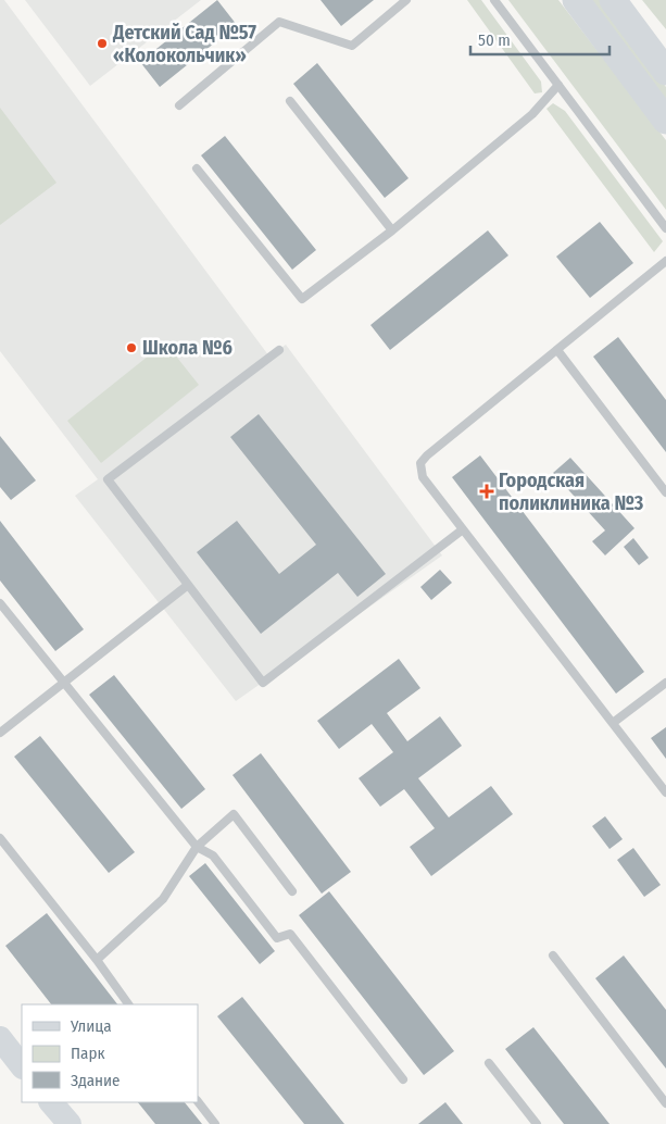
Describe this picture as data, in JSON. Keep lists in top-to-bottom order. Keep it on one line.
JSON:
{"places":{"other":["Детский Сад №57 «Колокольчик»","Школа №6"],"health":["Городская поликлиника №3"]},"legend":["Улица","Парк","Здание"],"scale_bar":"50 m"}
